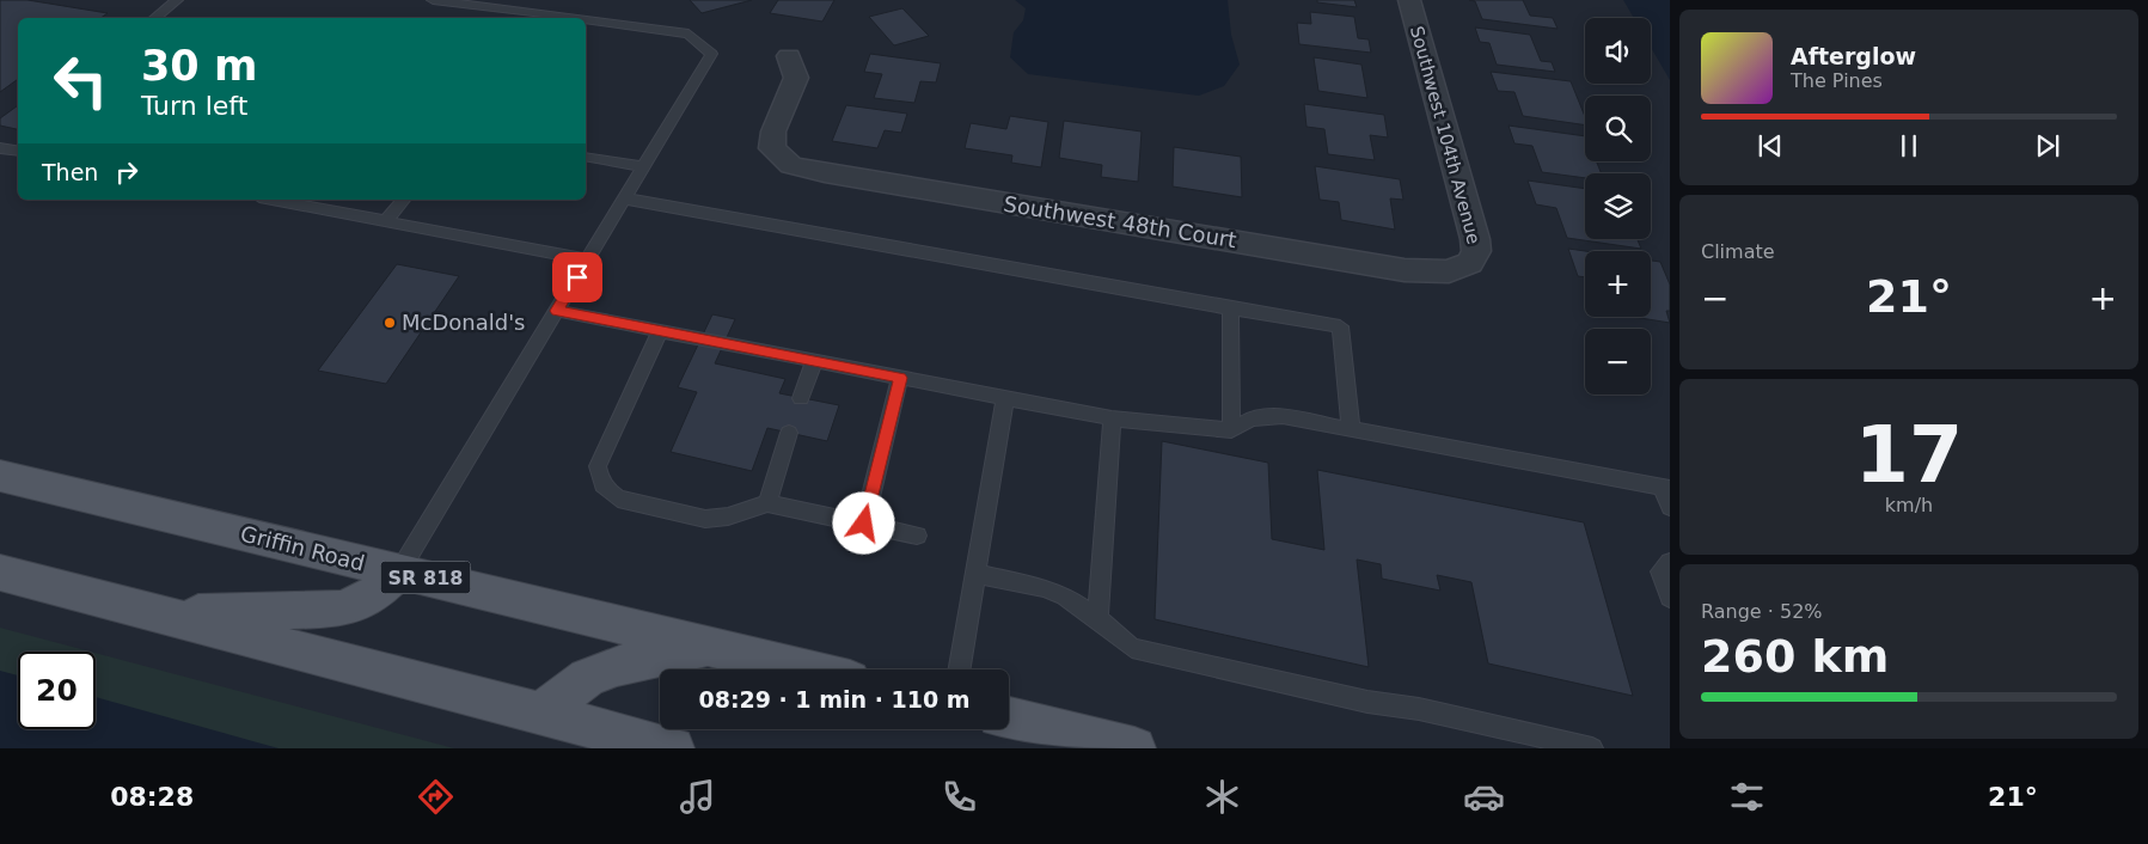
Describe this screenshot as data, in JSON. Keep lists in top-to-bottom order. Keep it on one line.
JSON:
{"streets":{"main road":["Griffin Road","SR 818"],"street":["Southwest 104th Avenue","Southwest 48th Court"]},"crossings":[["Southwest 104th Avenue","Southwest 48th Court"]],"places":["McDonald's"],"page":{"map_buttons":["+","−"],"turn":["30 m","Turn left"],"song":["Afterglow","The Pines"],"then":"Then","tile":["Climate",["17","km/h"],["Range · 52%","260 km"]],"heat":["−","21°","+"],"limit":"20","trip":"08:29 · 1 min · 110 m","tabs":["08:28","21°"]}}
